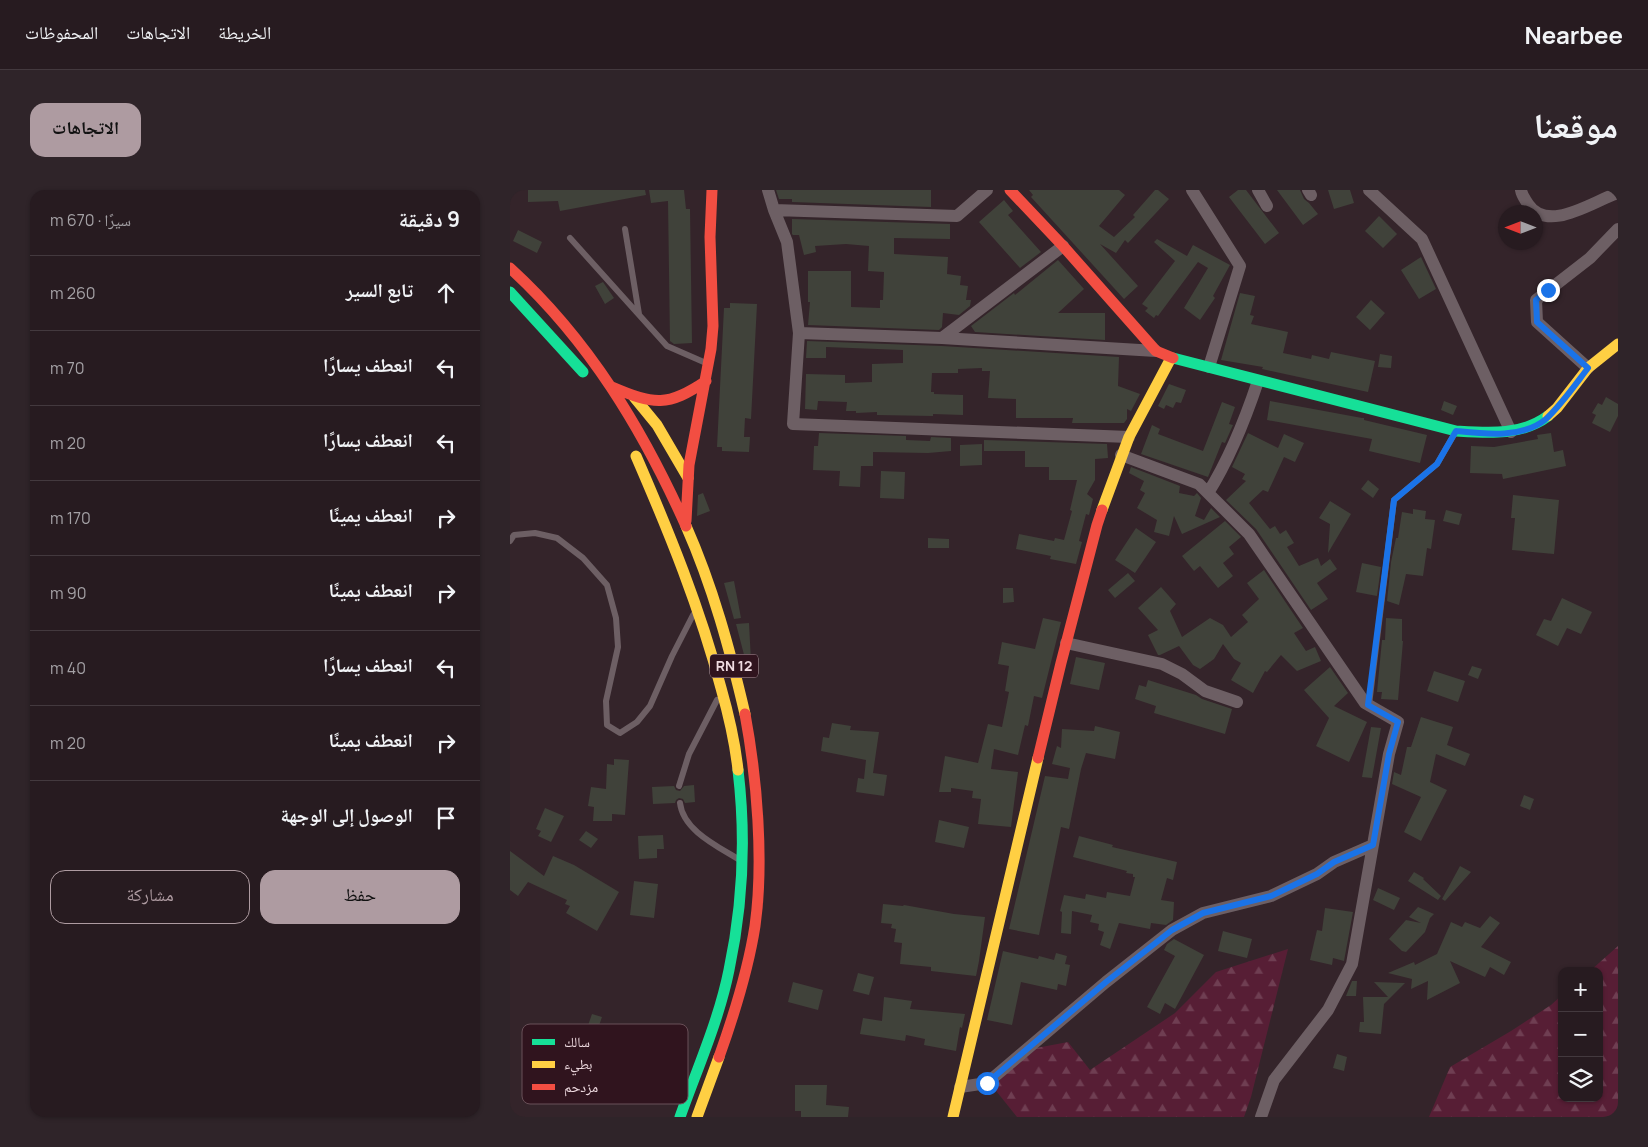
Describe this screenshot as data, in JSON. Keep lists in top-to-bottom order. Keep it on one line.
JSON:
{"streets":{"main road":["RN 12"]},"legend":["سالك","بطيء","مزدحم"],"north":"left","page":{"header":"Nearbee","nav":["الخريطة","الاتجاهات","المحفوظات"],"title":"موقعنا","buttons":["الاتجاهات",["حفظ","مشاركة"]],"heading":["9 دقيقة","سيرًا · 670 m"],"list":[["تابع السير","260 m"],["انعطف يسارًا","70 m"],["انعطف يسارًا","20 m"],["انعطف يمينًا","170 m"],["انعطف يمينًا","90 m"],["انعطف يسارًا","40 m"],["انعطف يمينًا","20 m"],"الوصول إلى الوجهة"],"map_buttons":["+","−"]}}
